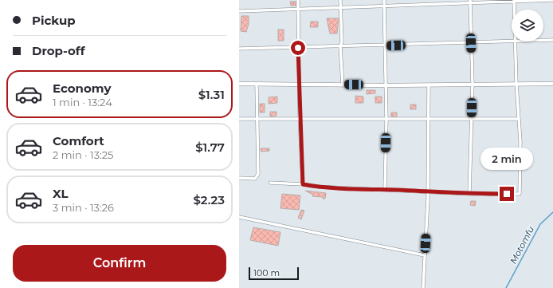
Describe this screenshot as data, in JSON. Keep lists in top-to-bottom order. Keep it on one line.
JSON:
{"water":["Motomfu"],"scale_bar":"100 m","page":{"banner":["Pickup","Drop-off"],"list":[{"name":"Economy","note":"1 min · 13:24","value":"$1.31"},{"name":"Comfort","note":"2 min · 13:25","value":"$1.77"},{"name":"XL","note":"3 min · 13:26","value":"$2.23"}],"bubble":"2 min","buttons":"Confirm","scale":"100 m"}}
